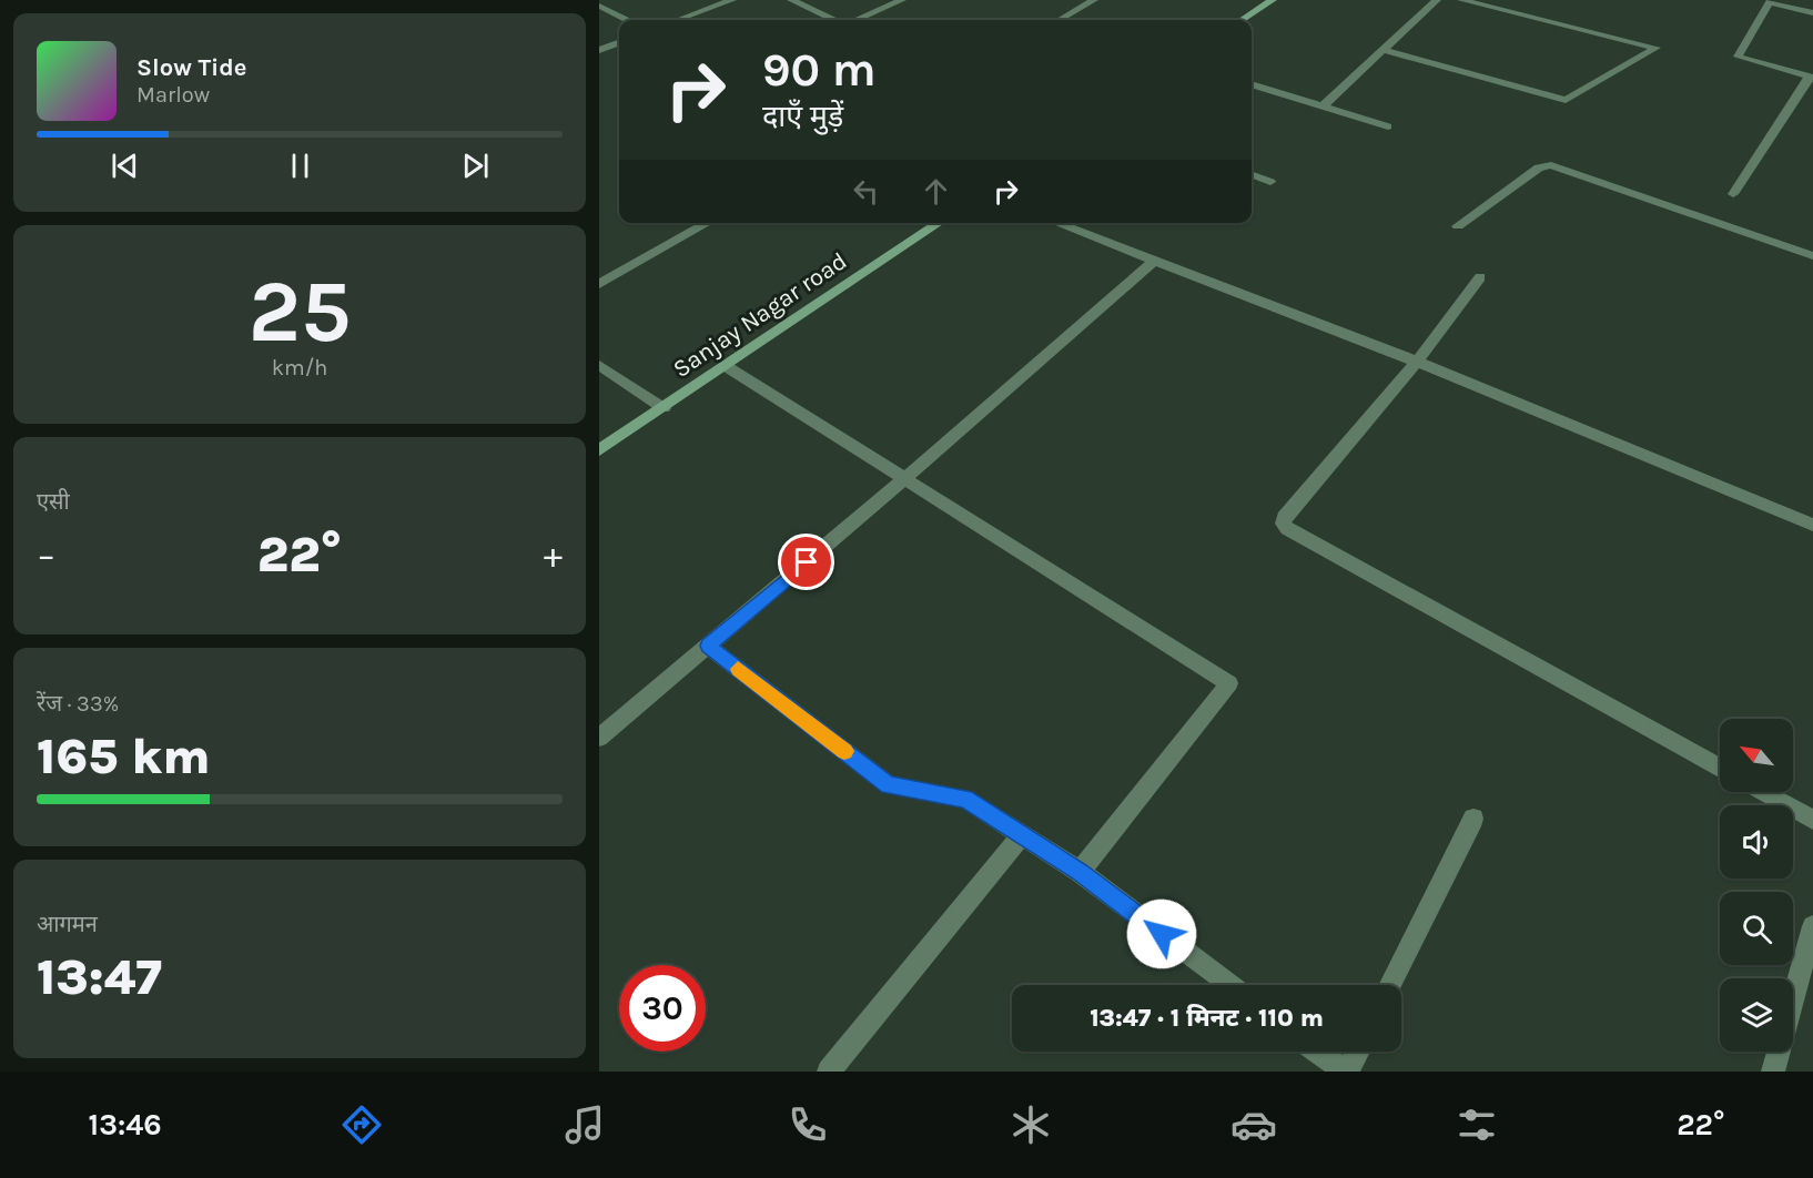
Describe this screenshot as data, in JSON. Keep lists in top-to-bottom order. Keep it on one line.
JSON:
{"streets":{"street":["Sanjay Nagar road"]},"north":"top left","page":{"turn":["90 m","दाएँ मुड़ें"],"song":["Slow Tide","Marlow"],"tile":[["25","km/h"],"एसी",["रेंज · 33%","165 km"],["आगमन","13:47"]],"heat":["−","22°","+"],"limit":"30","trip":"13:47 · 1 मिनट · 110 m","tabs":["13:46","22°"]}}
